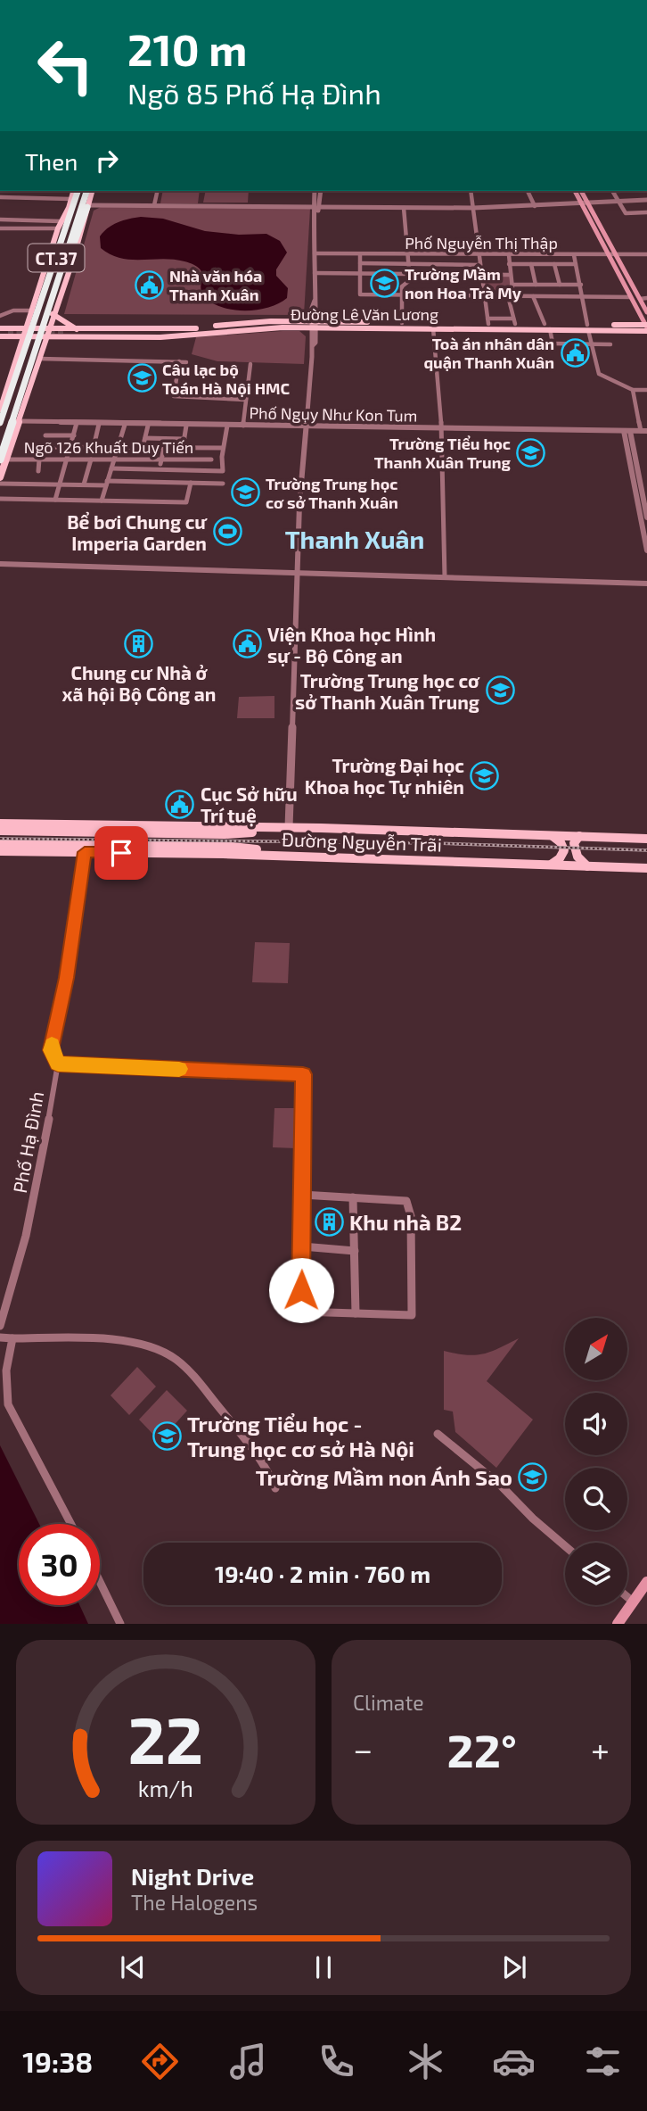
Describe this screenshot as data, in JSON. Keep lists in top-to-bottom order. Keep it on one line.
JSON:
{"streets":{"highway":["CT.37"],"main road":["Đường Lê Văn Lương","Đường Nguyễn Trãi"],"street":["Phố Nguyễn Thị Thập","Phố Ngụy Như Kon Tum","Ngõ 126 Khuất Duy Tiến","Phố Hạ Đình"]},"crossings":[["CT.37","Đường Lê Văn Lương"],["CT.37","Ngõ 126 Khuất Duy Tiến"],["Đường Nguyễn Trãi","Phố Hạ Đình"]],"districts":["Thanh Xuân"],"places":{"school or university":["Trường Mầm non Hoa Trà My","Câu lạc bộ Toán Hà Nội HMC","Trường Tiểu học Thanh Xuân Trung","Trường Trung học cơ sở Thanh Xuân","Trường Trung học cơ sở Thanh Xuân Trung","Trường Đại học Khoa học Tự nhiên","Trường Tiểu học - Trung học cơ sở Hà Nội","Trường Mầm non Ánh Sao"],"public building":["Nhà văn hóa Thanh Xuân","Toà án nhân dân quận Thanh Xuân","Viện Khoa học Hình sự - Bộ Công an","Cục Sở hữu Trí tuệ"],"sports":["Bể bơi Chung cư Imperia Garden"],"building":["Chung cư Nhà ở xã hội Bộ Công an","Khu nhà B2"]},"north":"top right","page":{"turn":["210 m","Ngõ 85 Phố Hạ Đình"],"then":"Then","limit":"30","trip":"19:40 · 2 min · 760 m","tile":"Climate","heat":["−","22°","+"],"song":["Night Drive","The Halogens"],"tabs":"19:38","gauge":["22","km/h"]}}
